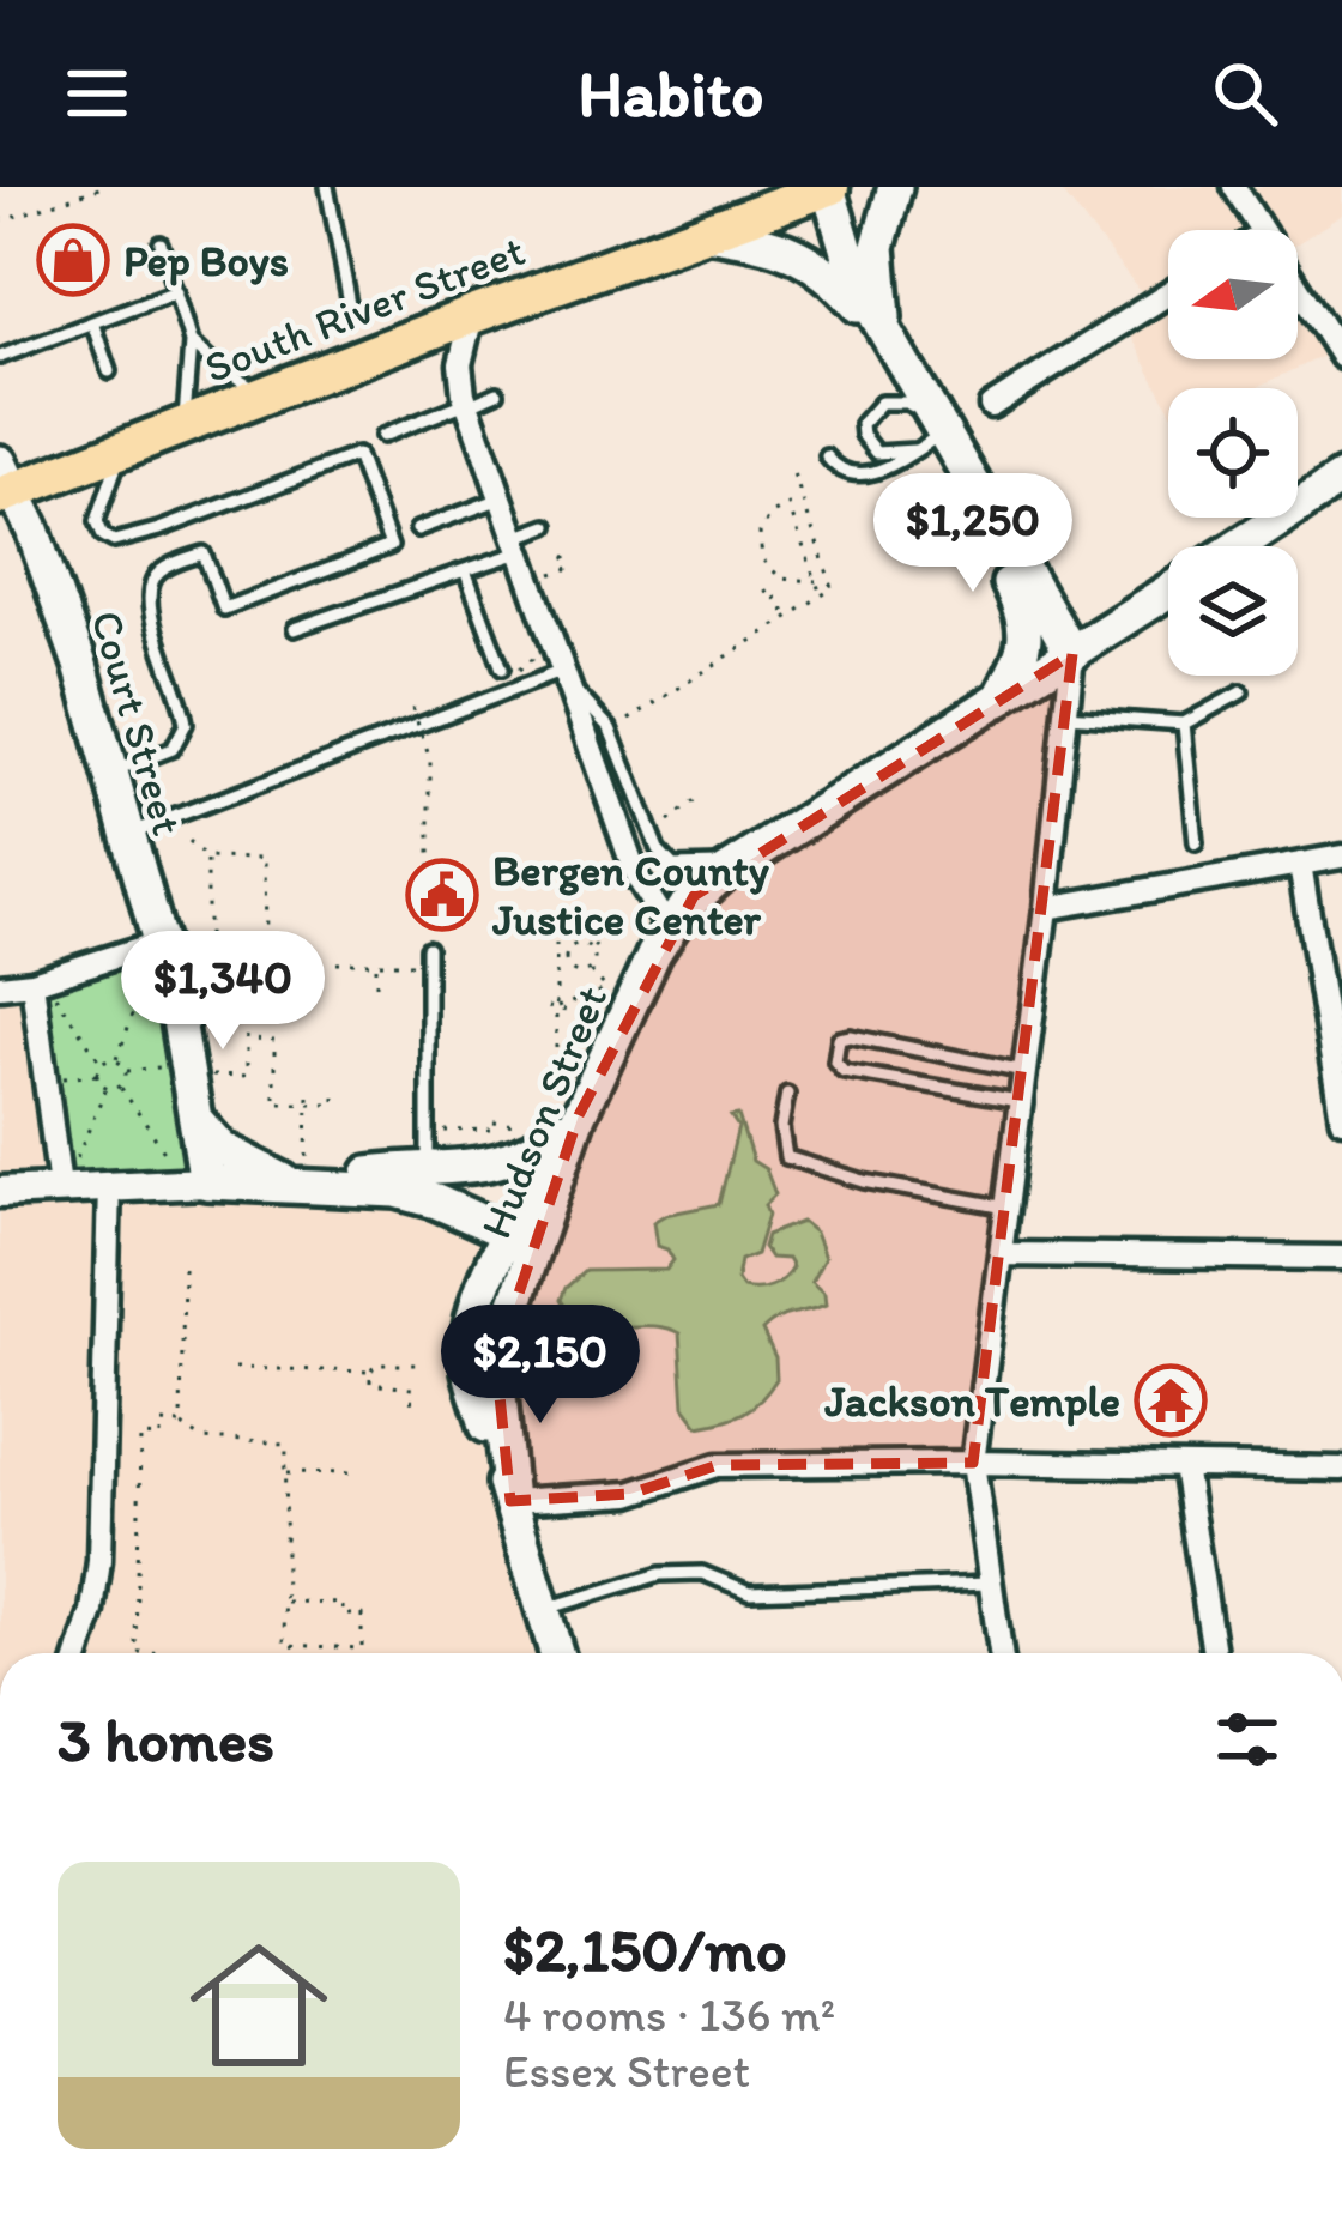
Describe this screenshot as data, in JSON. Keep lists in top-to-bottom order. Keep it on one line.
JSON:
{"streets":{"main road":["South River Street","Court Street","Hudson Street"]},"crossings":[["South River Street","Court Street"]],"places":{"shop":["Pep Boys"],"public building":["Bergen County Justice Center"],"temple":["Jackson Temple"]},"north":"left","page":{"header":"Habito","price":["$1,250","$1,340","$2,150"],"heading":"3 homes","list":[{"name":"$2,150/mo","note":"4 rooms · 136 m² · Essex Street"}]}}
